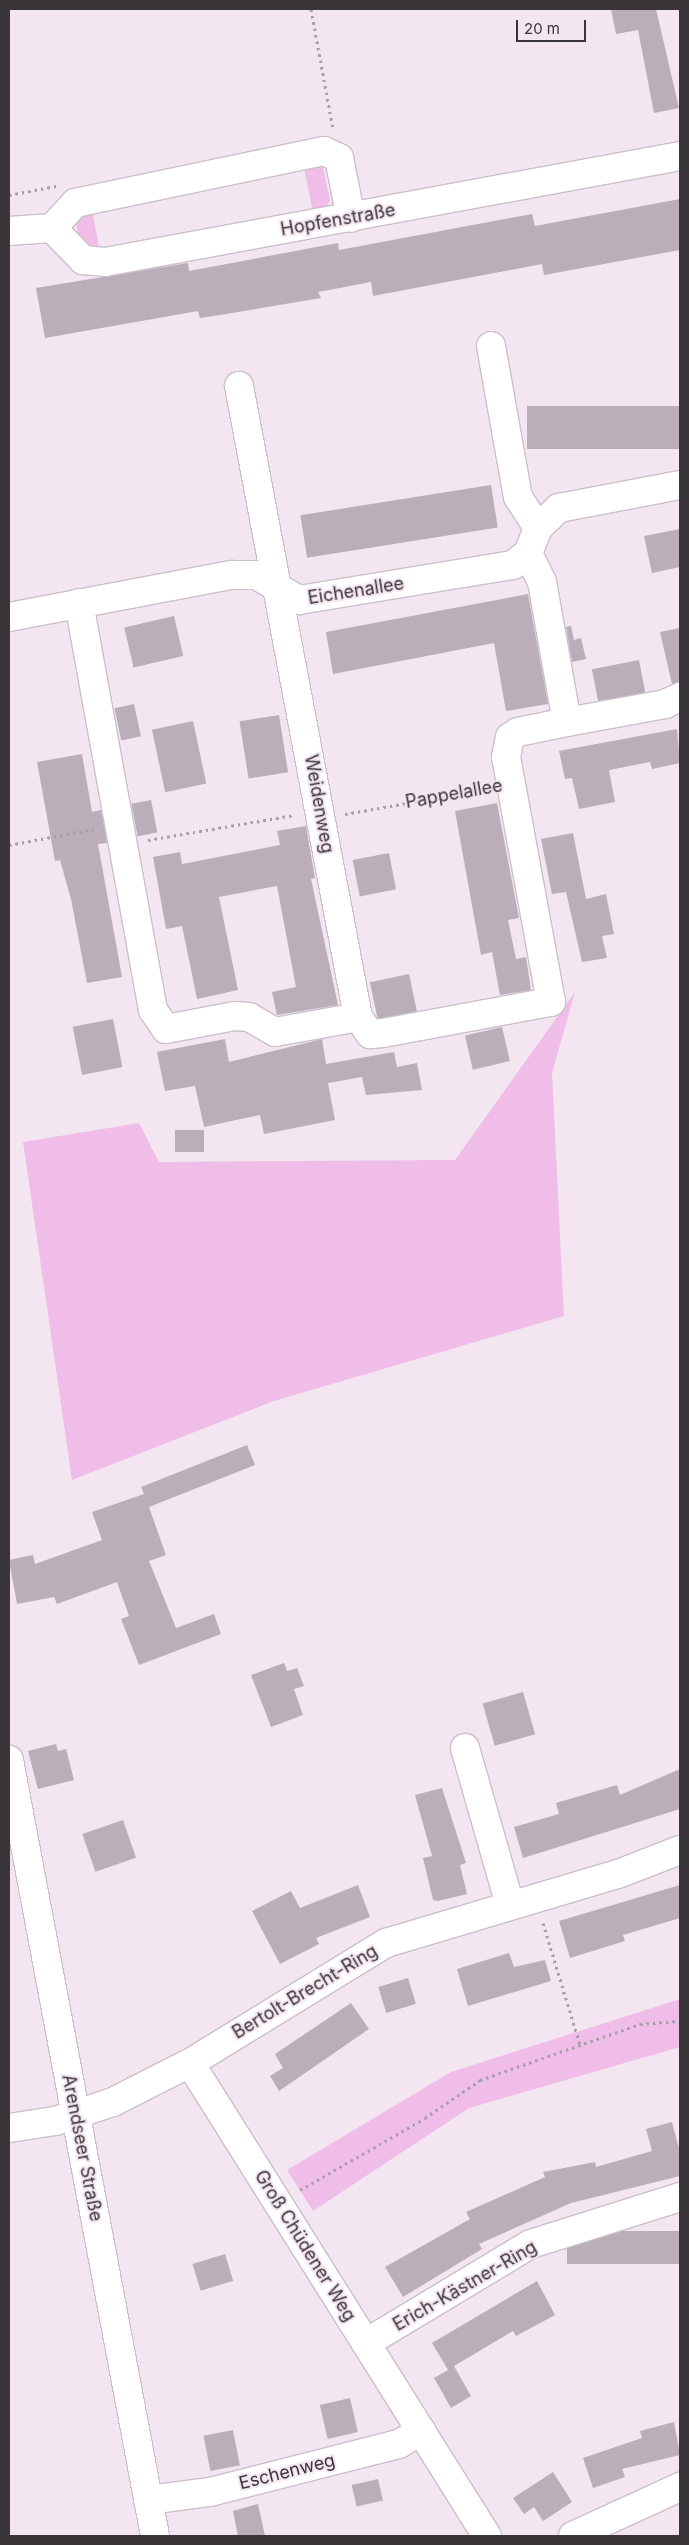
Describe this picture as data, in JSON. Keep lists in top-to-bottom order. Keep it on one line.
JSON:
{"streets":{"street":["Hopfenstraße","Eichenallee","Pappelallee","Weidenweg","Bertolt-Brecht-Ring","Arendseer Straße","Groß Chüdener Weg","Erich-Kästner-Ring","Eschenweg"]},"crossings":[["Eichenallee","Weidenweg"],["Pappelallee","Weidenweg"],["Bertolt-Brecht-Ring","Groß Chüdener Weg"],["Arendseer Straße","Eschenweg"],["Groß Chüdener Weg","Erich-Kästner-Ring"],["Groß Chüdener Weg","Eschenweg"]],"scale_bar":"20 m"}
